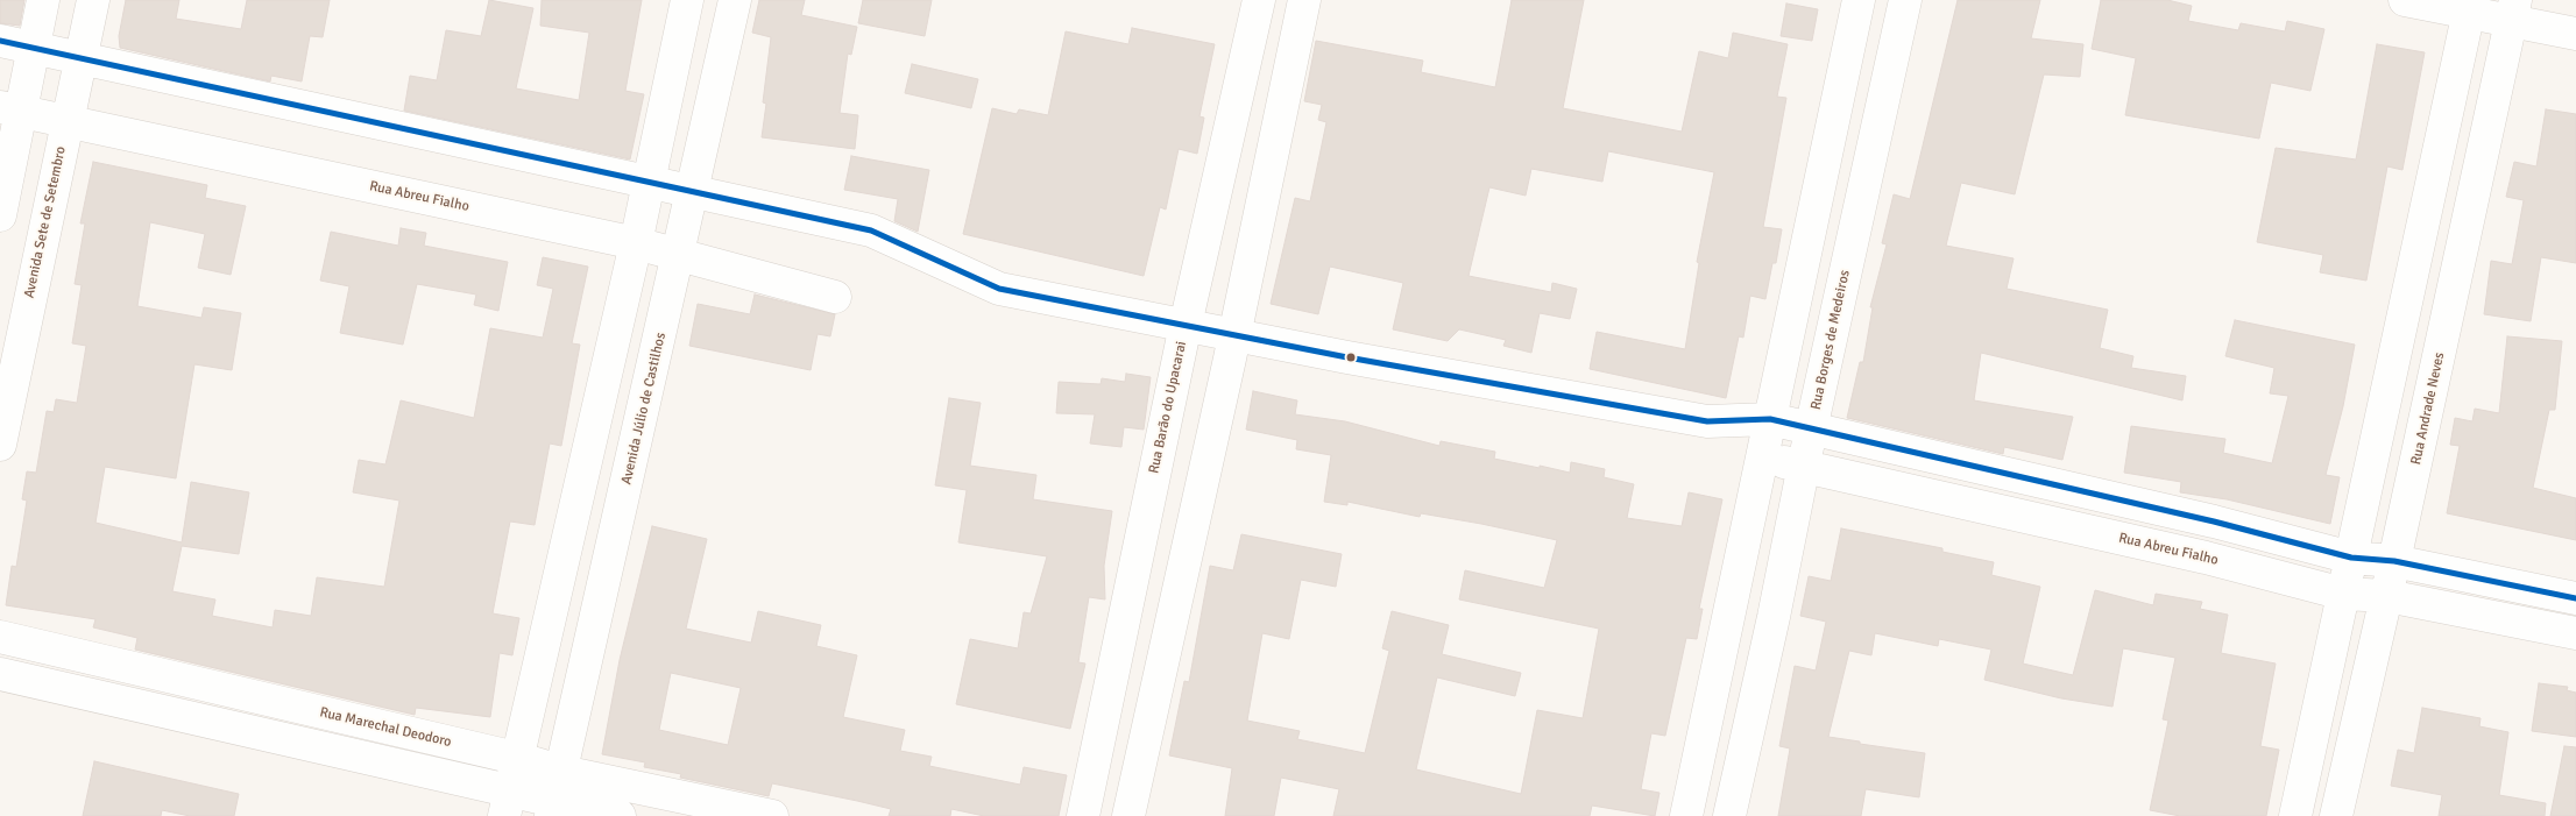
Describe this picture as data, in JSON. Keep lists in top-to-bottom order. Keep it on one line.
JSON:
{"streets":{"street":["Rua Abreu Fialho","Avenida Sete de Setembro","Rua Borges de Medeiros","Rua Barão do Upacarai","Avenida Júlio de Castilhos","Rua Andrade Neves","Rua Marechal Deodoro"]},"crossings":[["Rua Abreu Fialho","Avenida Sete de Setembro"],["Rua Abreu Fialho","Rua Borges de Medeiros"],["Rua Abreu Fialho","Avenida Júlio de Castilhos"],["Rua Abreu Fialho","Rua Andrade Neves"],["Avenida Júlio de Castilhos","Rua Marechal Deodoro"]]}
